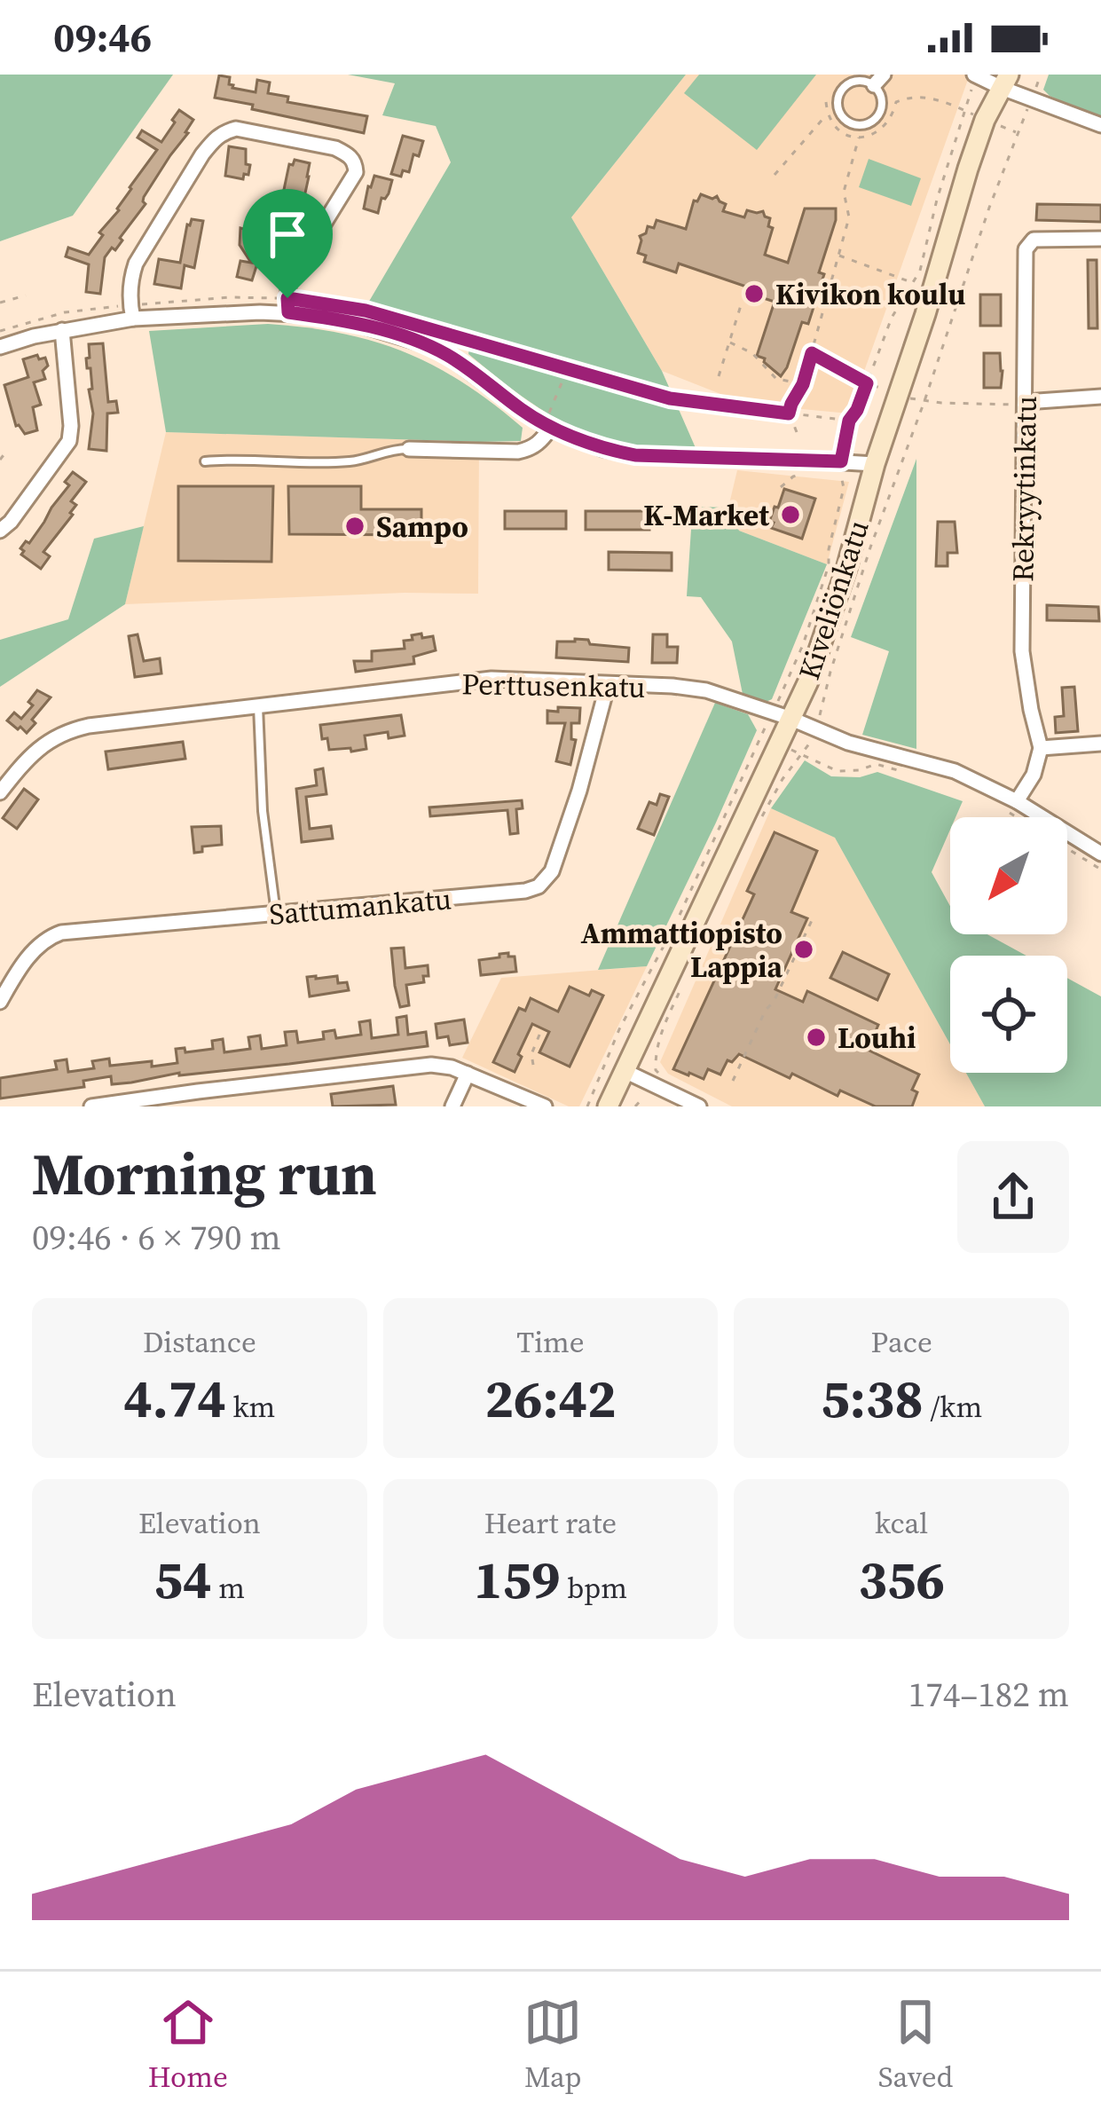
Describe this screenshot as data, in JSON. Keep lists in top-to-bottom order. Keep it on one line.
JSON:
{"streets":{"main road":["Kiveliönkatu"],"street":["Rekryytinkatu","Perttusenkatu","Sattumankatu"]},"crossings":[["Kiveliönkatu","Perttusenkatu"],["Perttusenkatu","Sattumankatu"]],"places":["Kivikon koulu","K-Market","Sampo","Ammattiopisto Lappia","Louhi"],"north":"bottom left","page":{"status":"09:46","heading":["Morning run","09:46 · 6 × 790 m"],"stats":[["Distance","4.74 km"],["Time","26:42"],["Pace","5:38 /km"],["Elevation","54 m"],["Heart rate","159 bpm"],["kcal","356"]],"chart":["Elevation","174–182 m"],"tabs":["Home","Map","Saved"]}}
